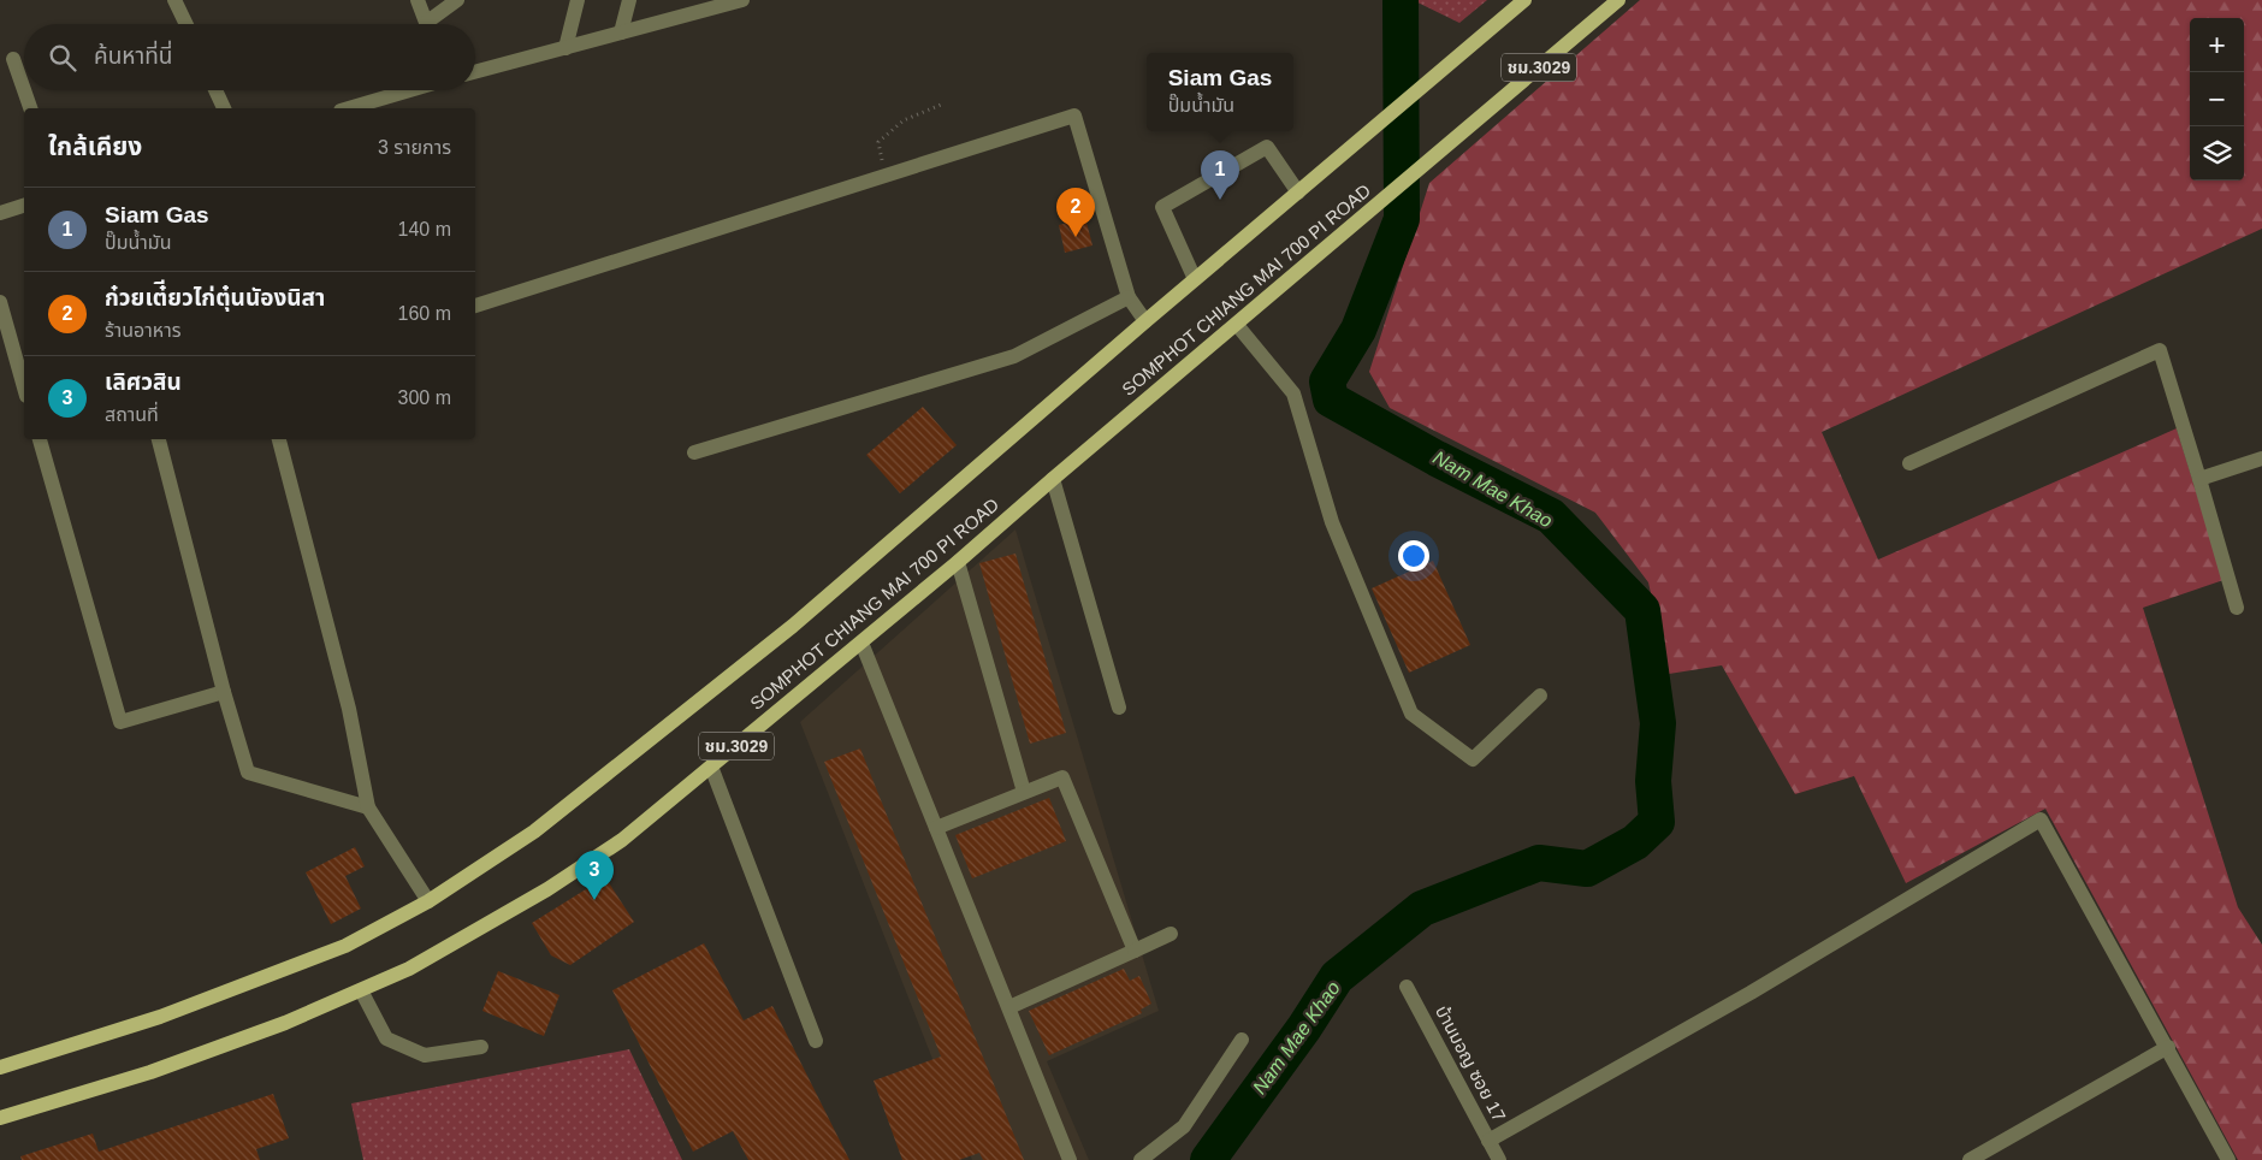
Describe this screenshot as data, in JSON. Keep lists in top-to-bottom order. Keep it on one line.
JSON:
{"streets":{"main road":["ชม.3029","SOMPHOT CHIANG MAI 700 PI ROAD"],"street":["บ้านมอญ ซอย 17"]},"water":["Nam Mae Khao"],"page":{"map_buttons":["+","−"],"search":"ค้นหาที่นี่","popup":["Siam Gas","ปั๊มน้ำมัน"],"heading":["ใกล้เคียง","3 รายการ"],"pins":["1","2","3"],"list":[{"mark":"1","name":"Siam Gas","note":"ปั๊มน้ำมัน","value":"140 m"},{"mark":"2","name":"ก๋วยเต๋ียวไก่ตุ๋นนัองนิสา","note":"ร้านอาหาร","value":"160 m"},{"mark":"3","name":"เลิศวสิน","note":"สถานที่","value":"300 m"}]}}
